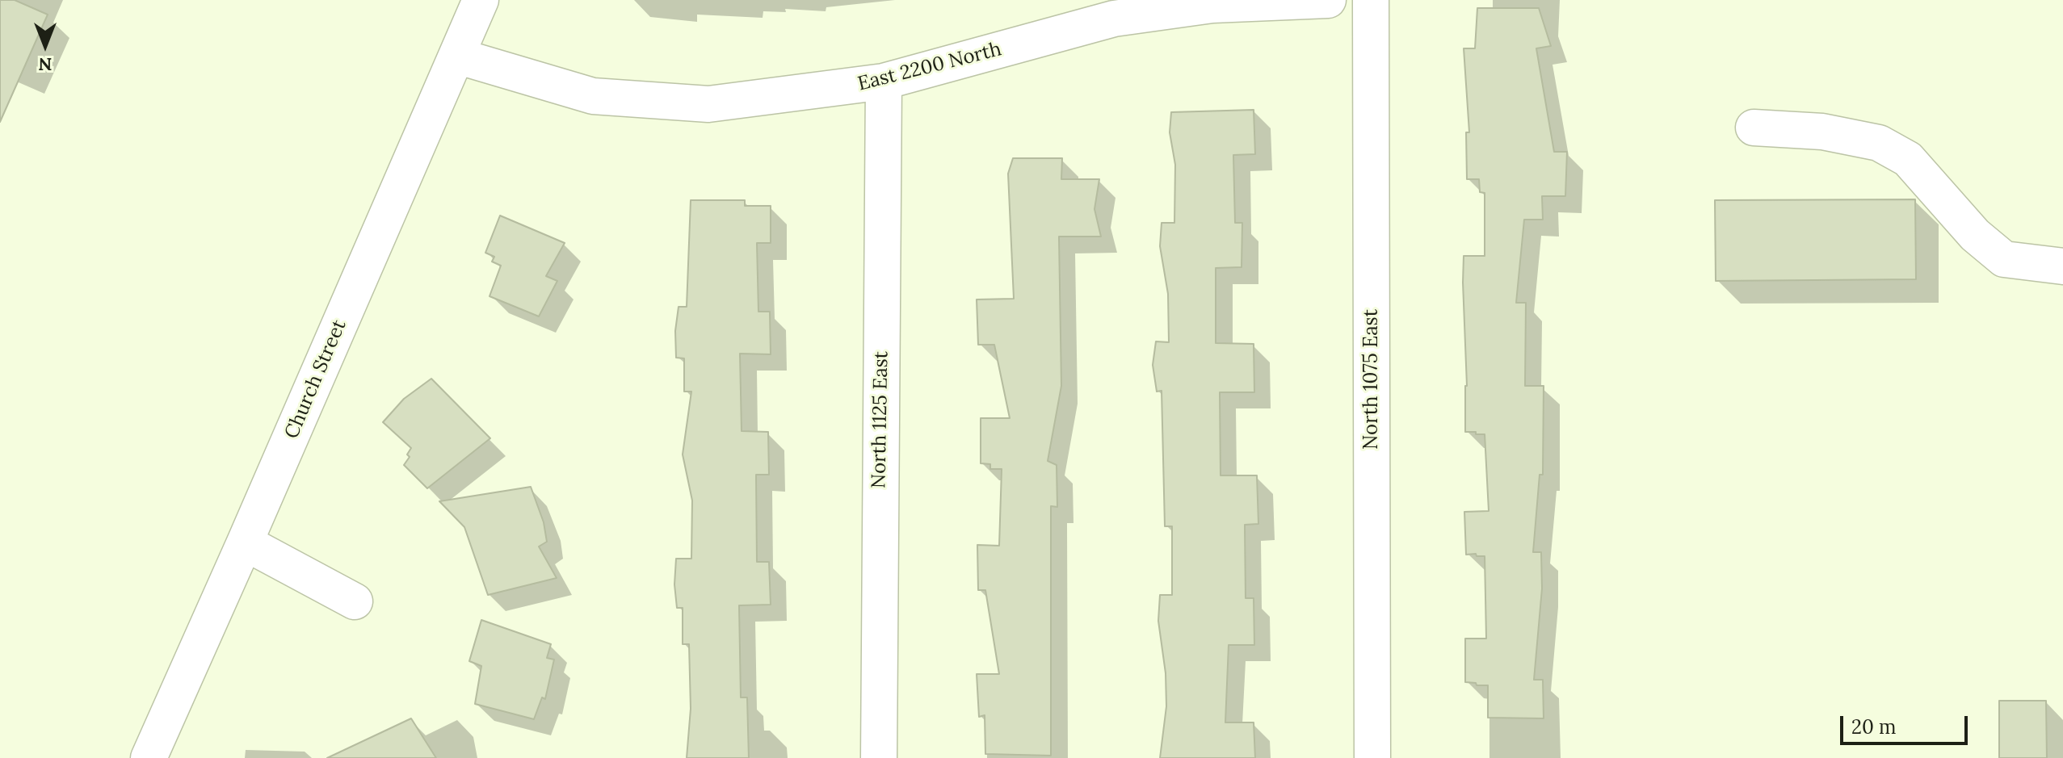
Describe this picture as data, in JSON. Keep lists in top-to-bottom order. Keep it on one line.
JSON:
{"streets":{"street":["East 2200 North","Church Street","North 1075 East","North 1125 East"]},"crossings":[["East 2200 North","Church Street"],["East 2200 North","North 1125 East"]],"scale_bar":"20 m","north":"bottom"}
